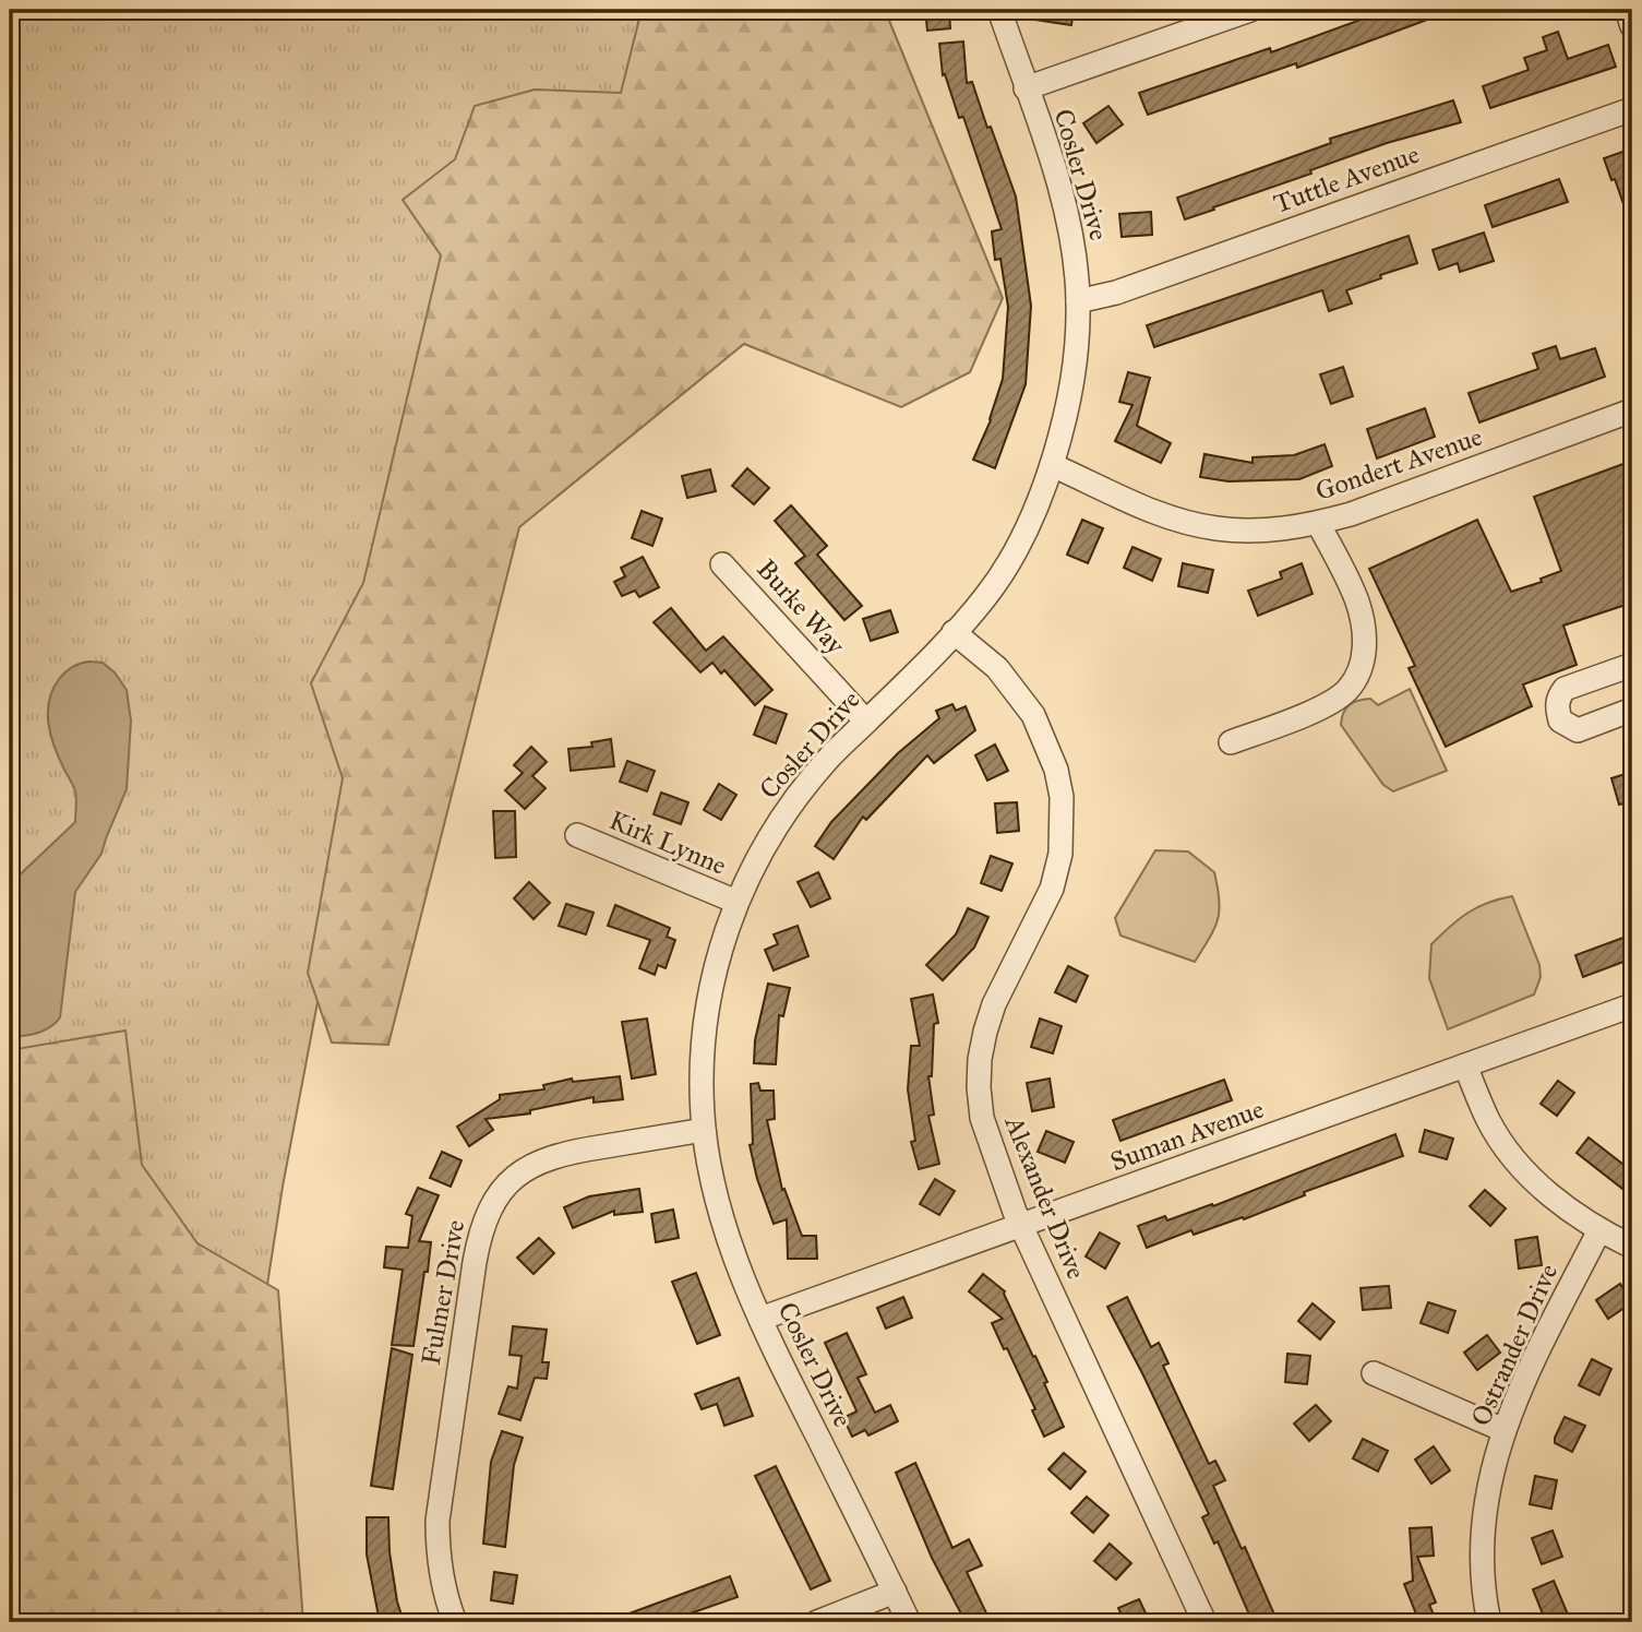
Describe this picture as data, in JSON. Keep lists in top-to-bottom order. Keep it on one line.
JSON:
{"streets":{"street":["Cosler Drive","Tuttle Avenue","Gondert Avenue","Burke Way","Kirk Lynne","Suman Avenue","Alexander Drive","Fulmer Drive","Ostrander Drive"]},"crossings":[["Cosler Drive","Tuttle Avenue"],["Cosler Drive","Gondert Avenue"],["Cosler Drive","Burke Way"],["Cosler Drive","Kirk Lynne"],["Cosler Drive","Suman Avenue"],["Cosler Drive","Alexander Drive"],["Cosler Drive","Fulmer Drive"],["Suman Avenue","Alexander Drive"]]}
